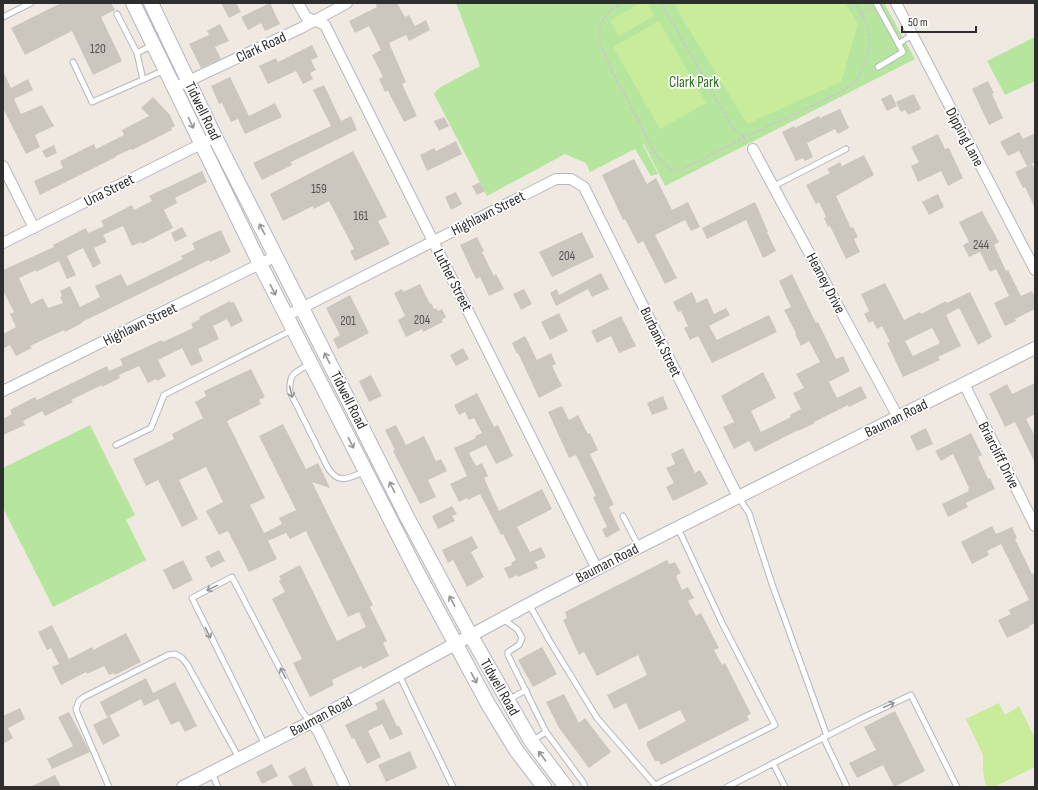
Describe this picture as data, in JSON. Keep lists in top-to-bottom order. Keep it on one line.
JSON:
{"streets":{"main road":["Tidwell Road"],"street":["Clark Road","Dipping Lane","Una Street","Highlawn Street","Luther Street","Heaney Drive","Burbank Street","Bauman Road","Briarcliff Drive"]},"crossings":[["Clark Road","Tidwell Road"],["Clark Road","Luther Street"],["Tidwell Road","Una Street"],["Tidwell Road","Highlawn Street"],["Tidwell Road","Bauman Road"],["Highlawn Street","Luther Street"],["Highlawn Street","Burbank Street"],["Luther Street","Bauman Road"],["Heaney Drive","Bauman Road"],["Burbank Street","Bauman Road"],["Bauman Road","Briarcliff Drive"]],"parks":["Clark Park"],"house_numbers":["120","159","161","244","204","204","201"],"scale_bar":"50 m"}
